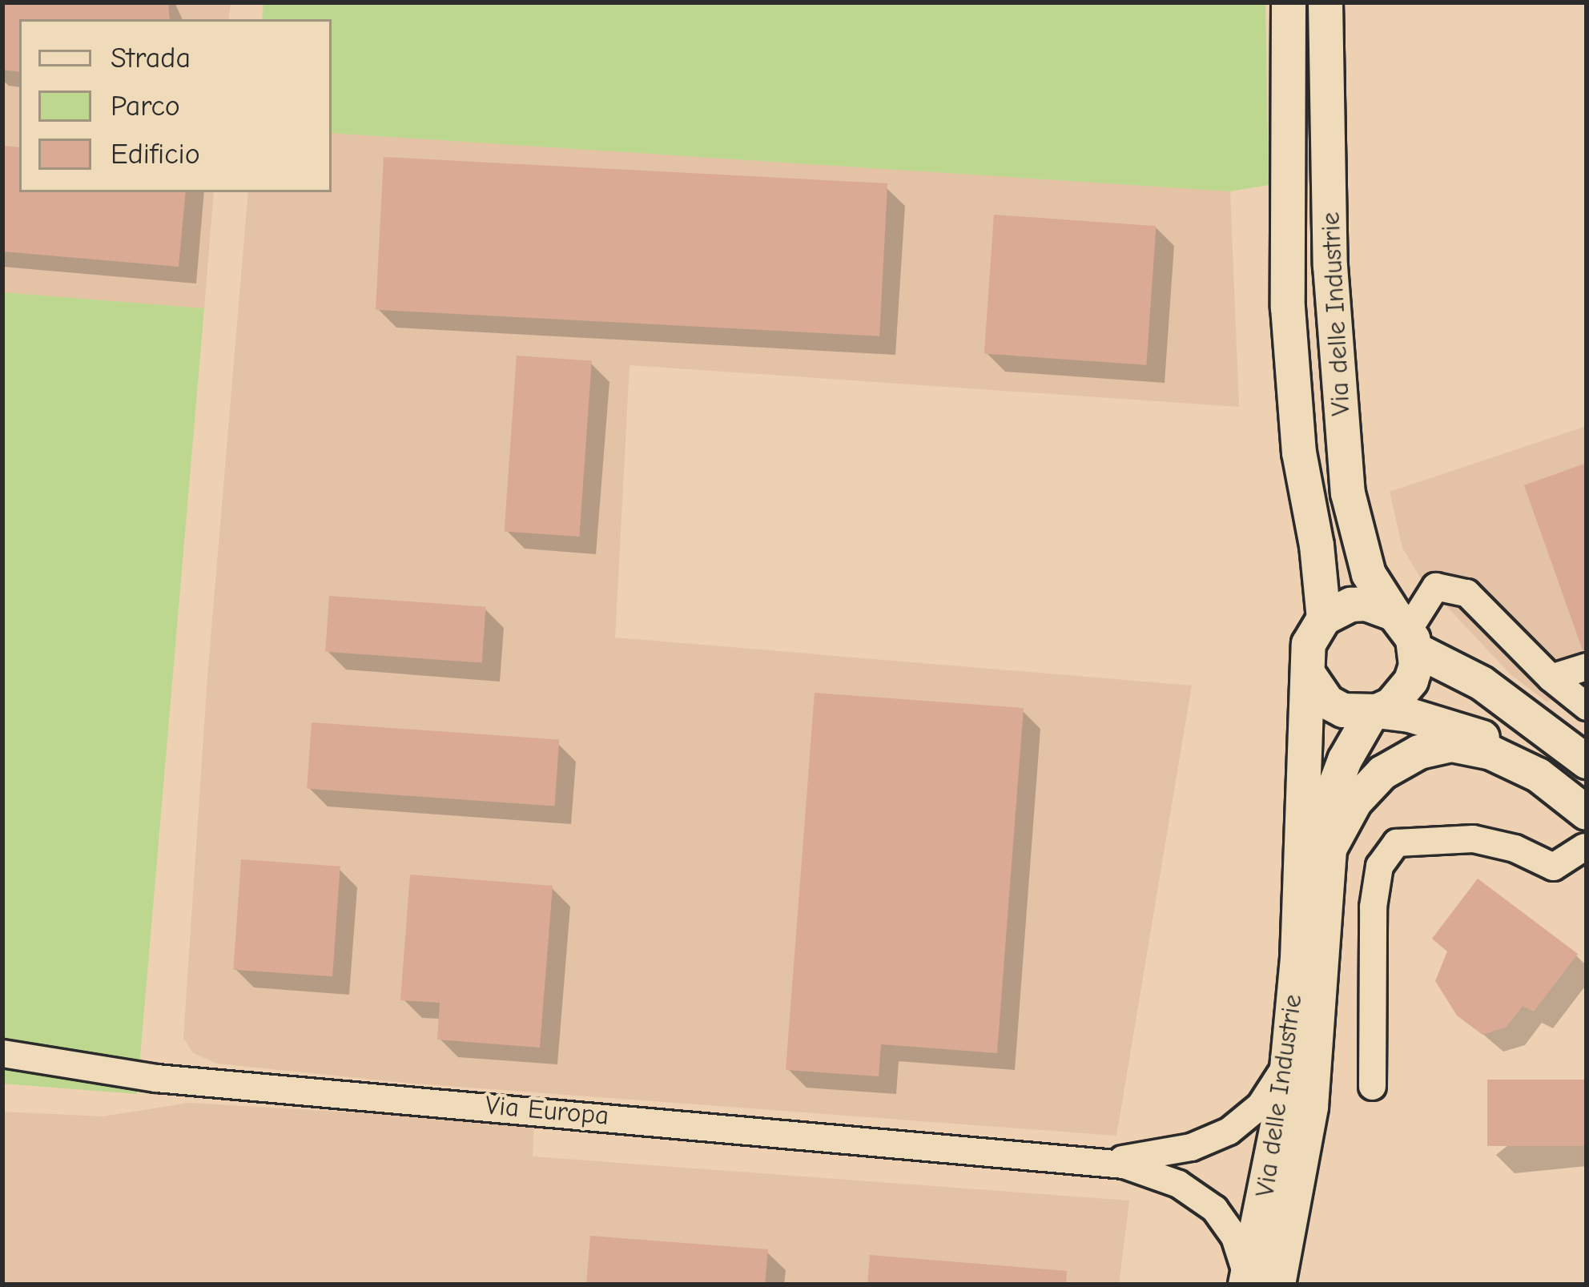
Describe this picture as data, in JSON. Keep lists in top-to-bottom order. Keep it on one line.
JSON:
{"streets":{"street":["Via delle Industrie","Via Europa"]},"crossings":[["Via delle Industrie","Via Europa"]],"legend":["Strada","Parco","Edificio"]}
